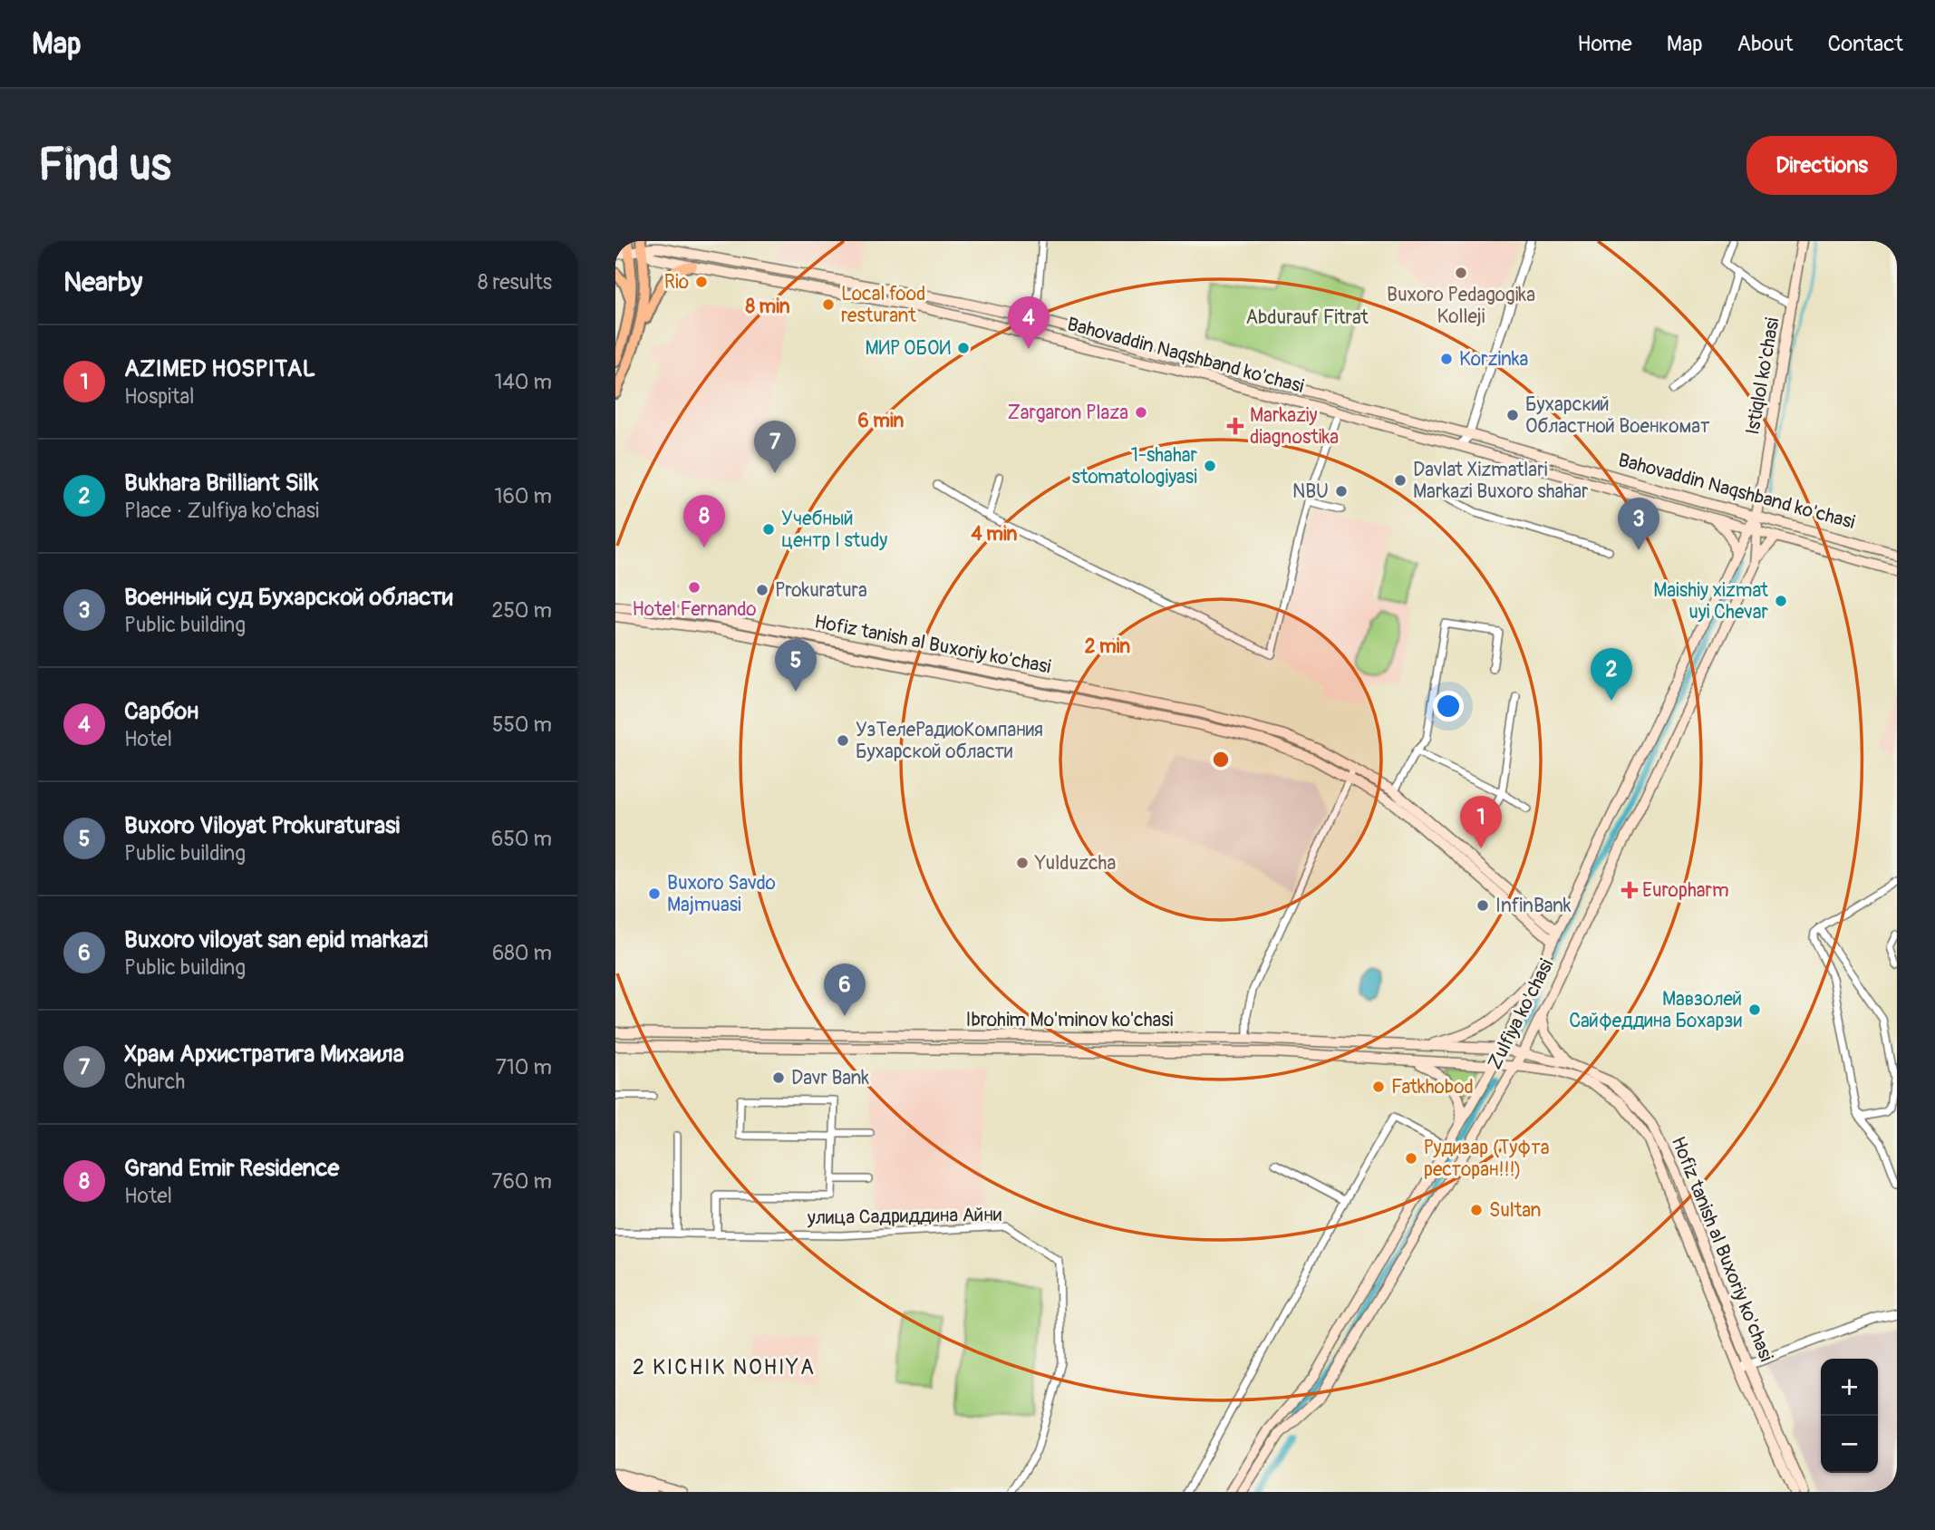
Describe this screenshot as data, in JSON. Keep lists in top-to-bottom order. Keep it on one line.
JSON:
{"streets":{"main road":["Bahovaddin Naqshband ko'chasi","Istiqlol ko'chasi","Hofiz tanish al Buxoriy ko'chasi","Zulfiya ko'chasi","Ibrohim Mo'minov ko'chasi"],"street":["улица Садриддина Айни"]},"crossings":[["Bahovaddin Naqshband ko'chasi","Istiqlol ko'chasi"],["Bahovaddin Naqshband ko'chasi","Zulfiya ko'chasi"],["Istiqlol ko'chasi","Zulfiya ko'chasi"],["Hofiz tanish al Buxoriy ko'chasi","Zulfiya ko'chasi"],["Hofiz tanish al Buxoriy ko'chasi","Ibrohim Mo'minov ko'chasi"],["Zulfiya ko'chasi","Ibrohim Mo'minov ko'chasi"]],"districts":["2 KICHIK NOHIYA"],"parks":["Abdurauf Fitrat"],"places":{"other":["Buxoro Pedagogika Kolleji","Rio","Local food resturant","МИР ОБОИ","Korzinka","Zargaron Plaza","Бухарский Областной Военкомат","1-shahar stomatologiyasi","Davlat Xizmatlari Markazi Buxoro shahar","NBU","Учебный центр I study","Hotel Fernando","Prokuratura","Maishiy xizmat uyi Chevar","УзТелеРадиоКомпания Бухарской области","Yulduzcha","Buxoro Savdo Majmuasi","InfinBank","Мавзолей Сайфеддина Бохарзи","Davr Bank","Fatkhobod","Рудизар (Туфта ресторан!!!)","Sultan"],"health":["Markaziy diagnostika","Europharm"]},"page":{"header":"Map","nav":["Home","Map","About","Contact"],"buttons":"Directions","title":"Find us","heading":["Nearby","8 results"],"pins":["4","7","8","3","5","2","1","6"],"list":[{"mark":"1","name":"AZIMED HOSPITAL","note":"Hospital","value":"140 m"},{"mark":"2","name":"Bukhara Brilliant Silk","note":"Place · Zulfiya ko'chasi","value":"160 m"},{"mark":"3","name":"Военный суд Бухарской области","note":"Public building","value":"250 m"},{"mark":"4","name":"Сарбон","note":"Hotel","value":"550 m"},{"mark":"5","name":"Buxoro Viloyat Prokuraturasi","note":"Public building","value":"650 m"},{"mark":"6","name":"Buxoro viloyat san epid markazi","note":"Public building","value":"680 m"},{"mark":"7","name":"Храм Архистратига Михаила","note":"Church","value":"710 m"},{"mark":"8","name":"Grand Emir Residence","note":"Hotel","value":"760 m"}],"map_buttons":["+","−"]},"rings":["8 min","6 min","4 min","2 min"]}
